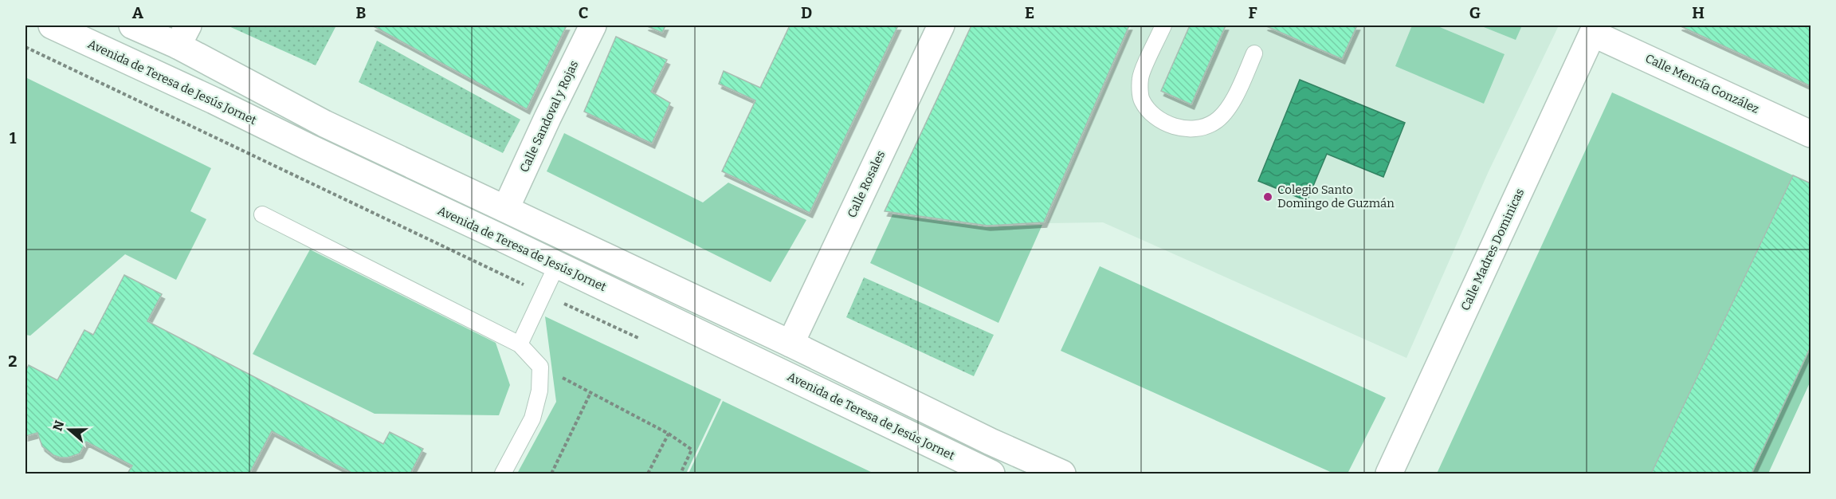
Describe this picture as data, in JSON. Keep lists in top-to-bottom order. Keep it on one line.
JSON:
{"streets":{"street":["Avenida de Teresa de Jesús Jornet","Calle Mencía González","Calle Sandoval y Rojas","Calle Rosales","Calle Madres Dominicas"]},"crossings":[["Calle Mencía González","Calle Madres Dominicas"]],"places":["Colegio Santo Domingo de Guzmán"],"north":"left","grid":{"columns":["A","B","C","D","E","F","G","H"],"rows":["1","2"]}}
